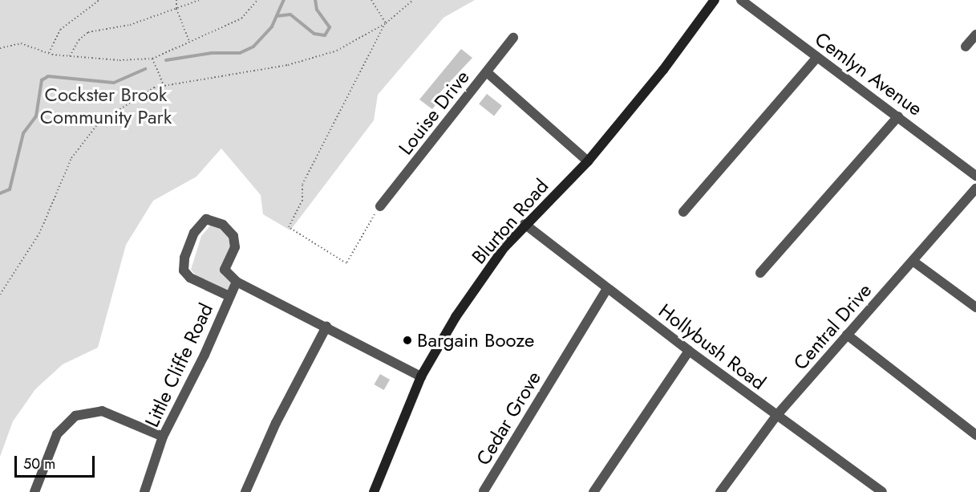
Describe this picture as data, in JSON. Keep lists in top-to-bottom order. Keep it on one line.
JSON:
{"streets":{"street":["Cemlyn Avenue","Louise Drive","Blurton Road","Central Drive","Hollybush Road","Little Cliffe Road","Cedar Grove"]},"crossings":[["Blurton Road","Hollybush Road"],["Central Drive","Hollybush Road"],["Hollybush Road","Cedar Grove"]],"parks":["Cockster Brook Community Park"],"places":["Bargain Booze"],"scale_bar":"50 m"}
